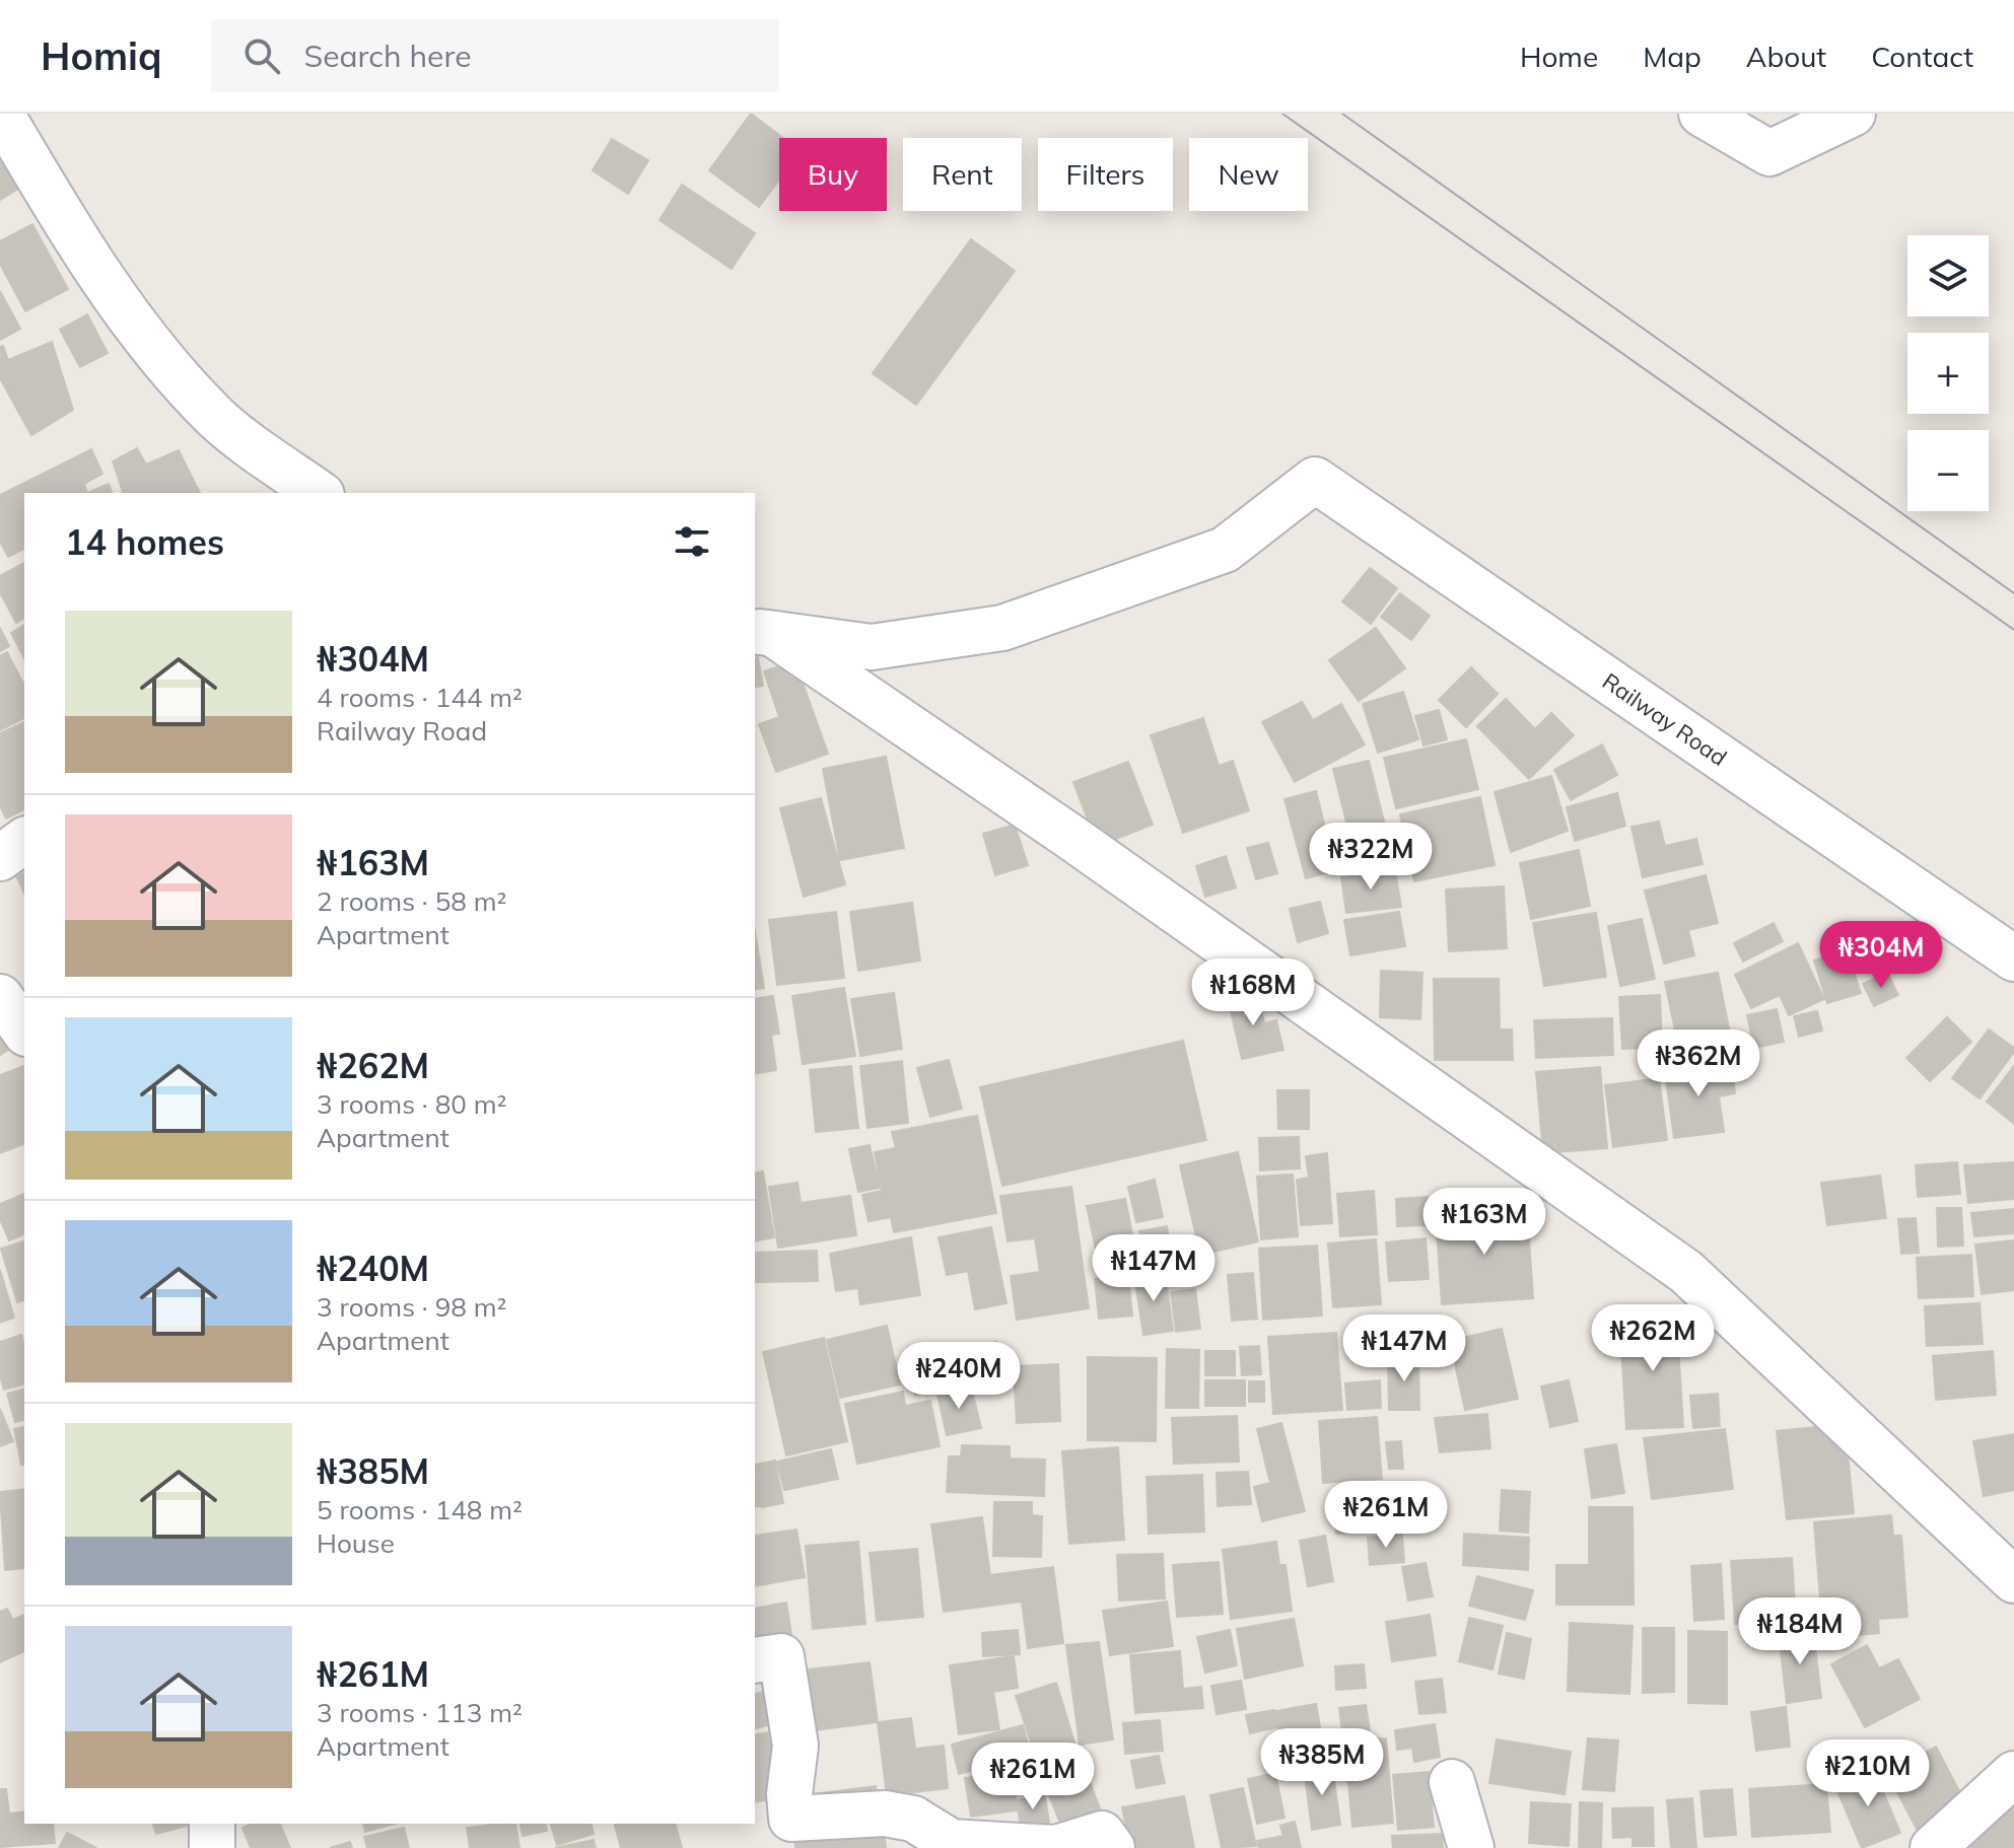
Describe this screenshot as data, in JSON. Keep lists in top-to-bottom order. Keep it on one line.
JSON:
{"streets":{"street":["Railway Road"]},"page":{"header":"Homiq","search":"Search here","nav":["Home","Map","About","Contact"],"chip":["Buy","Rent","Filters","New"],"map_buttons":["+","−"],"heading":"14 homes","list":[{"name":"₦304M","note":"4 rooms · 144 m² · Railway Road"},{"name":"₦163M","note":"2 rooms · 58 m² · Apartment"},{"name":"₦262M","note":"3 rooms · 80 m² · Apartment"},{"name":"₦240M","note":"3 rooms · 98 m² · Apartment"},{"name":"₦385M","note":"5 rooms · 148 m² · House"},{"name":"₦261M","note":"3 rooms · 113 m² · Apartment"}],"price":["₦322M","₦304M","₦168M","₦362M","₦163M","₦147M","₦262M","₦147M","₦240M","₦261M","₦184M","₦385M","₦210M","₦261M"]}}
